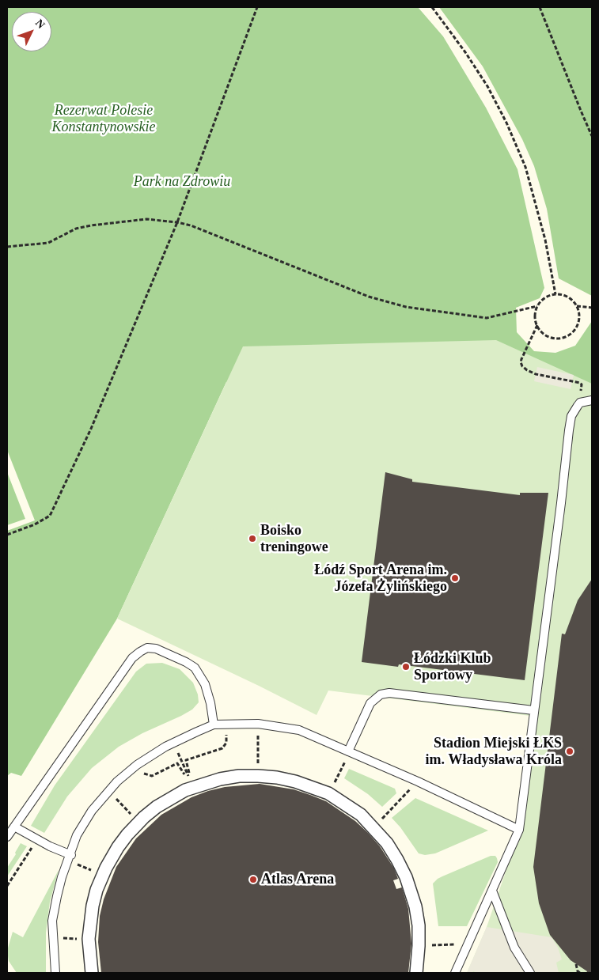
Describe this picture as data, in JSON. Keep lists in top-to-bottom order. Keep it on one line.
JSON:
{"parks":["Rezerwat Polesie Konstantynowskie","Park na Zdrowiu"],"places":["Boisko treningowe","Łódź Sport Arena im. Józefa Żylińskiego","Łódzki Klub Sportowy","Stadion Miejski ŁKS im. Władysława Króla","Atlas Arena"],"north":"top right"}
